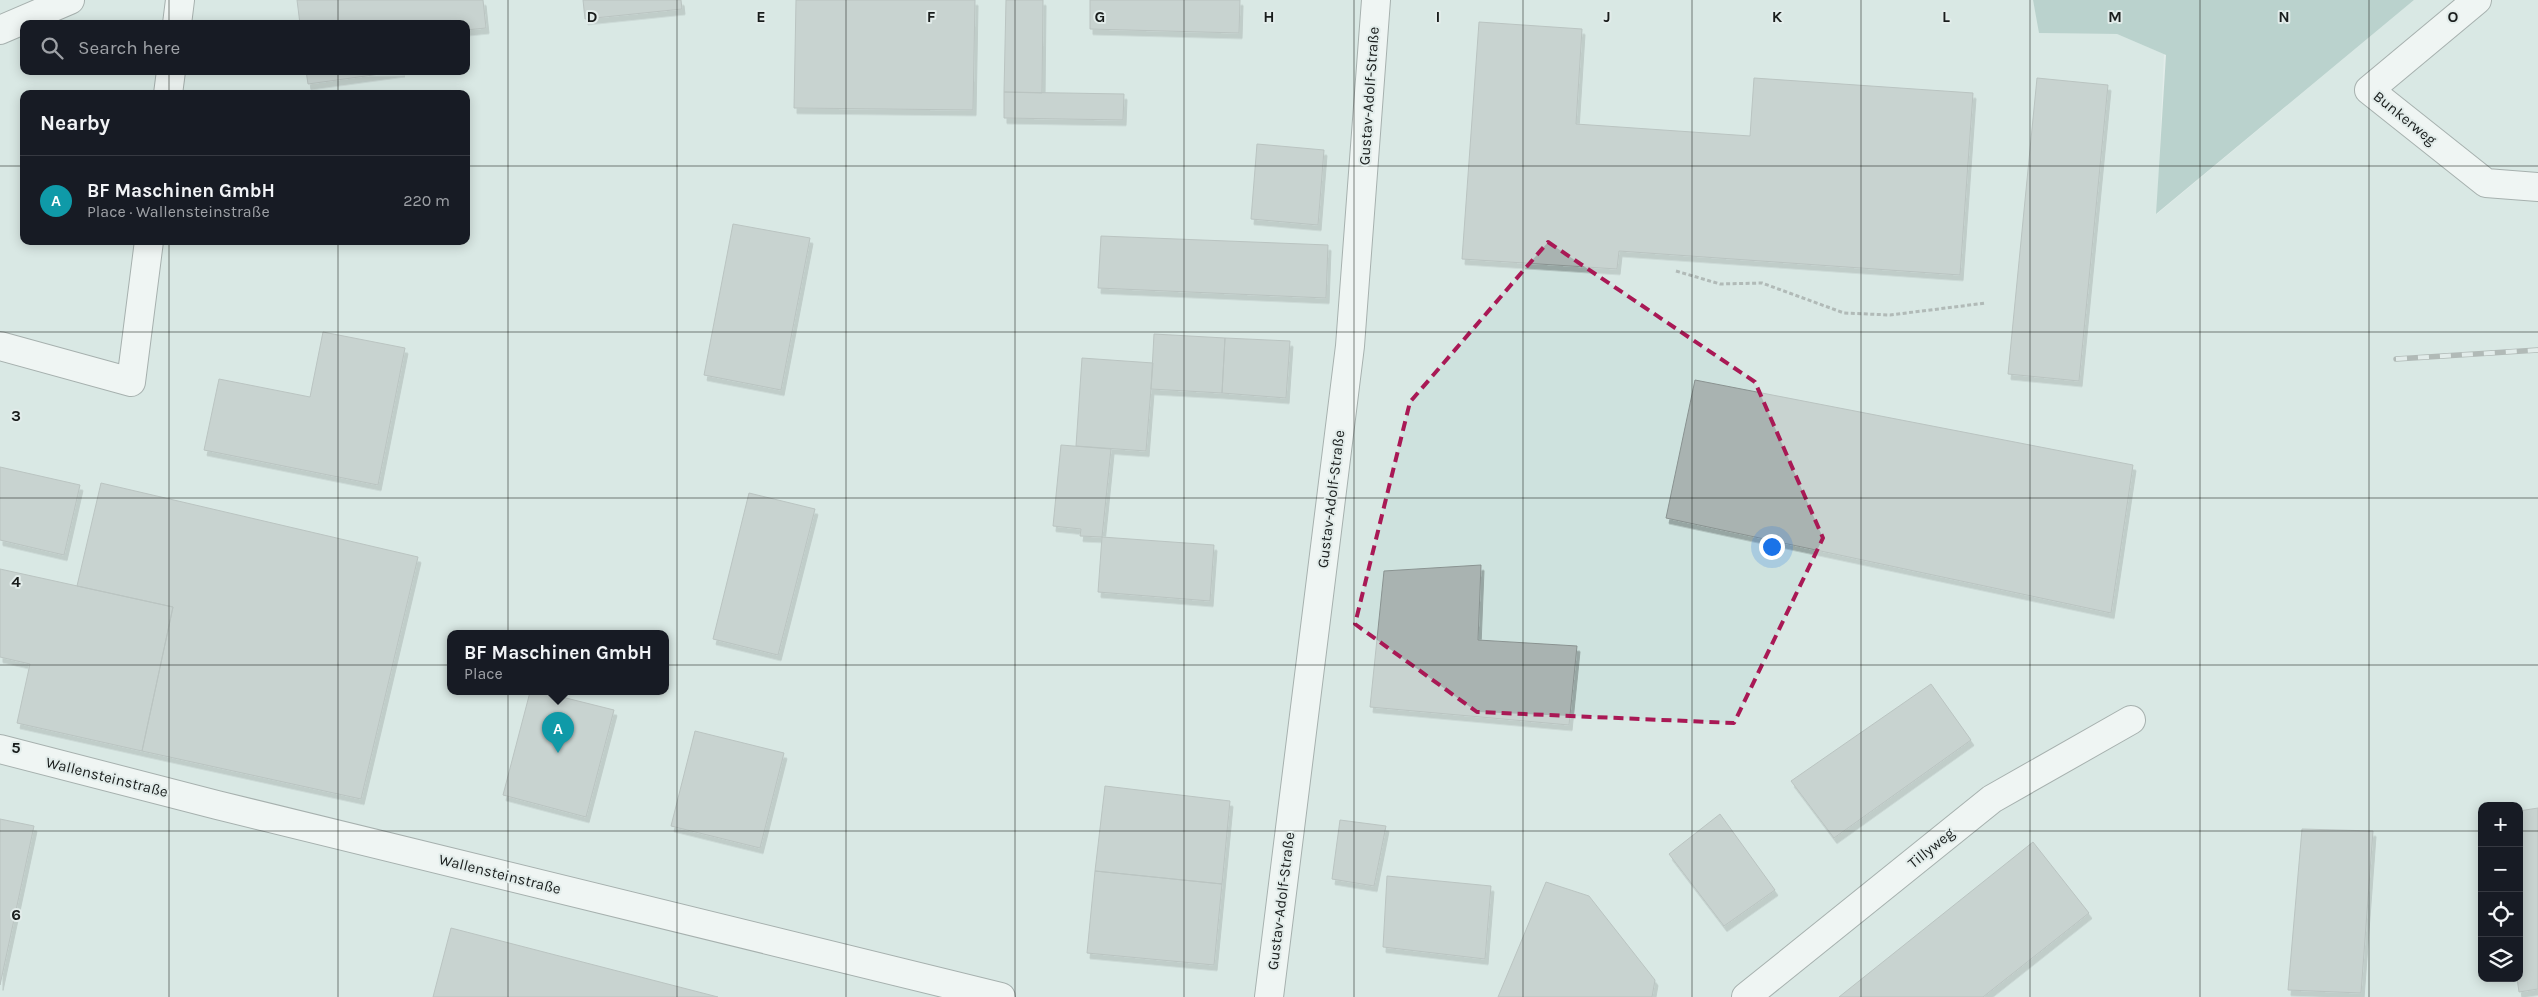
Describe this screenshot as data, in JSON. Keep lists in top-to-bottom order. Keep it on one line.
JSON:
{"streets":{"street":["Gustav-Adolf-Straße","Bunkerweg","Wallensteinstraße","Tillyweg"]},"page":{"search":"Search here","heading":"Nearby","list":[{"mark":"A","name":"BF Maschinen GmbH","note":"Place · Wallensteinstraße","value":"220 m"}],"popup":["BF Maschinen GmbH","Place"],"pins":"A","map_buttons":["+","−"]},"grid":{"columns":["D","E","F","G","H","I","J","K","L","M","N","O"],"rows":["3","4","5","6"]}}
